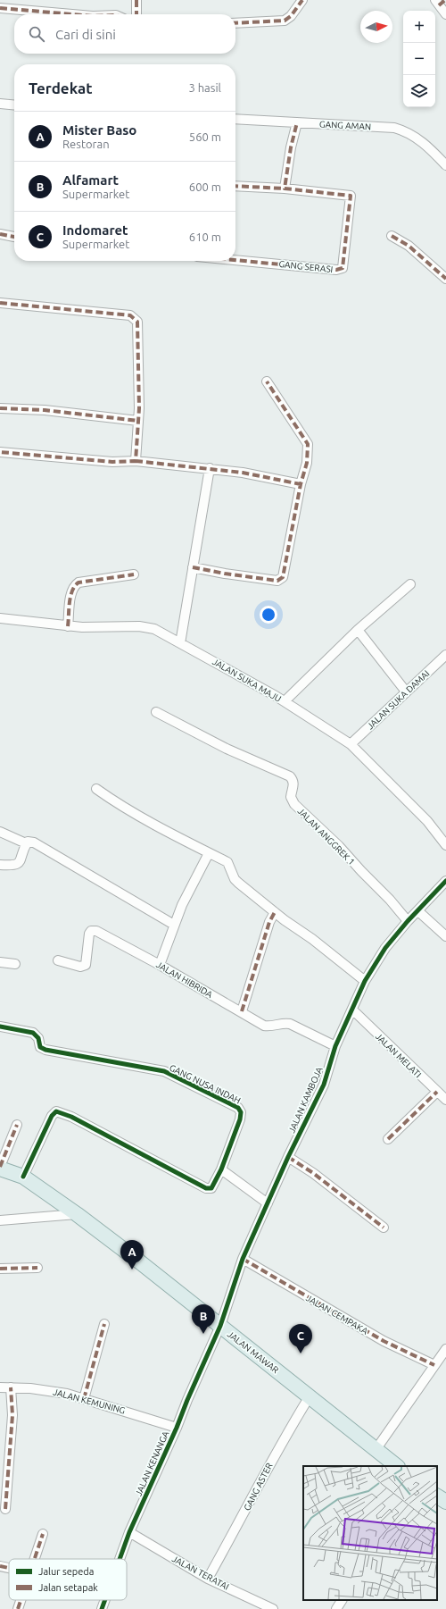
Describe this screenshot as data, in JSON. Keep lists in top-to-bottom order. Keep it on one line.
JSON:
{"streets":{"main road":["JALAN MAWAR"],"street":["GANG AMAN","GANG SERASI","JALAN SUKA MAJU","JALAN SUKA DAMAI","JALAN ANGGREK 1","JALAN HIBRIDA","JALAN MELATI","GANG NUSA INDAH","JALAN KAMBOJA","JALAN CEMPAKA","JALAN KEMUNING","JALAN KENANGA","GANG ASTER","JALAN TERATAI"]},"crossings":[["JALAN SUKA MAJU","JALAN SUKA DAMAI"],["JALAN ANGGREK 1","JALAN KAMBOJA"],["JALAN HIBRIDA","JALAN KAMBOJA"],["JALAN MELATI","JALAN KAMBOJA"],["GANG NUSA INDAH","JALAN MAWAR"],["JALAN KAMBOJA","JALAN CEMPAKA"],["JALAN KAMBOJA","JALAN MAWAR"],["JALAN KAMBOJA","JALAN KENANGA"],["JALAN MAWAR","JALAN KENANGA"],["JALAN MAWAR","GANG ASTER"],["JALAN KEMUNING","JALAN KENANGA"],["JALAN KENANGA","JALAN TERATAI"],["GANG ASTER","JALAN TERATAI"]],"legend":["Jalur sepeda","Jalan setapak"],"north":"right","page":{"map_buttons":["+","−"],"search":"Cari di sini","heading":["Terdekat","3 hasil"],"list":[{"mark":"A","name":"Mister Baso","note":"Restoran","value":"560 m"},{"mark":"B","name":"Alfamart","note":"Supermarket","value":"600 m"},{"mark":"C","name":"Indomaret","note":"Supermarket","value":"610 m"}],"pins":["A","B","C"]}}
